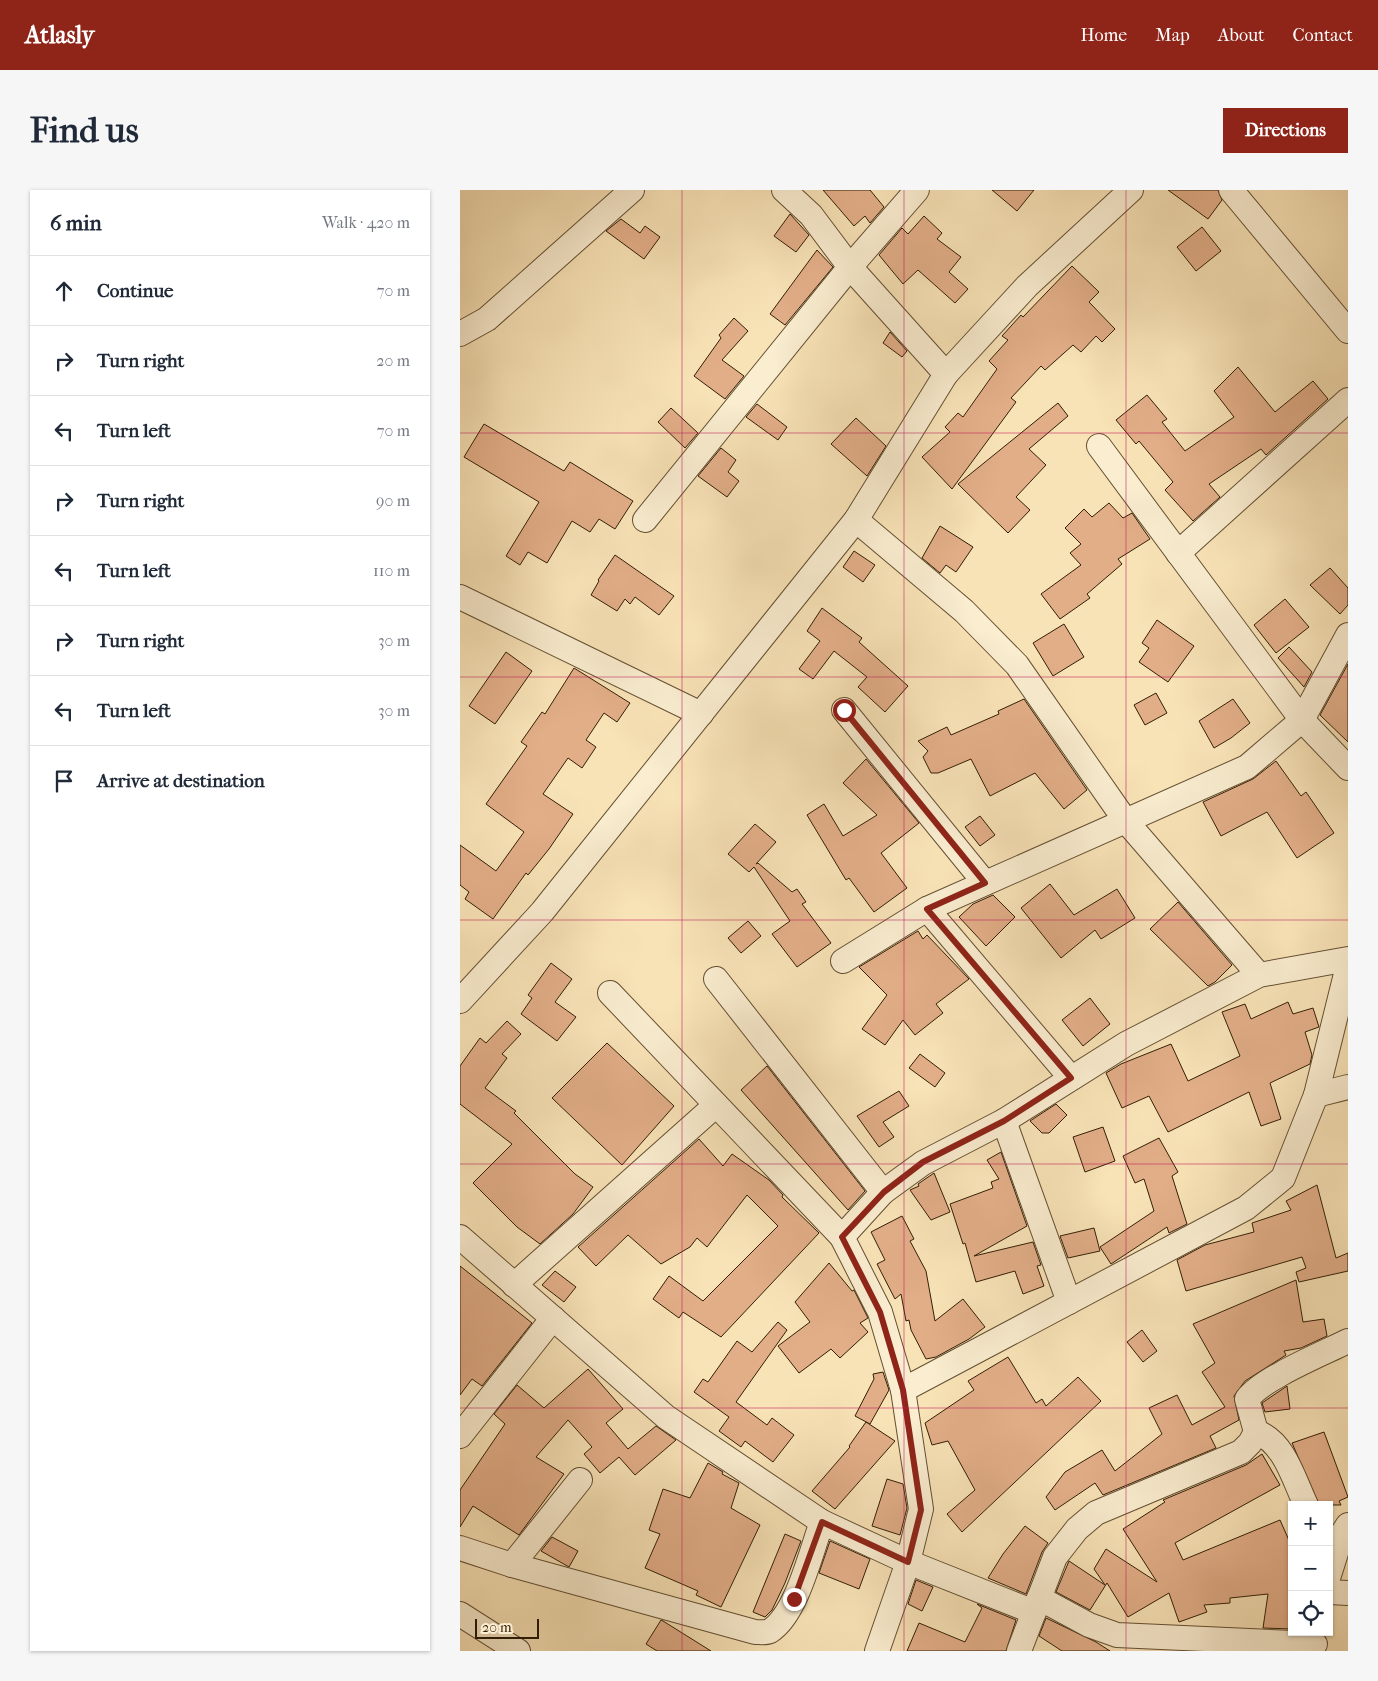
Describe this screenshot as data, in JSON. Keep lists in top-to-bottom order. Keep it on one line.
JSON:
{"scale_bar":"20 m","page":{"header":"Atlasly","nav":["Home","Map","About","Contact"],"buttons":"Directions","title":"Find us","heading":["6 min","Walk · 420 m"],"list":[["Continue","70 m"],["Turn right","20 m"],["Turn left","70 m"],["Turn right","90 m"],["Turn left","110 m"],["Turn right","30 m"],["Turn left","30 m"],"Arrive at destination"],"map_buttons":["+","−"],"scale":"20 m"}}
